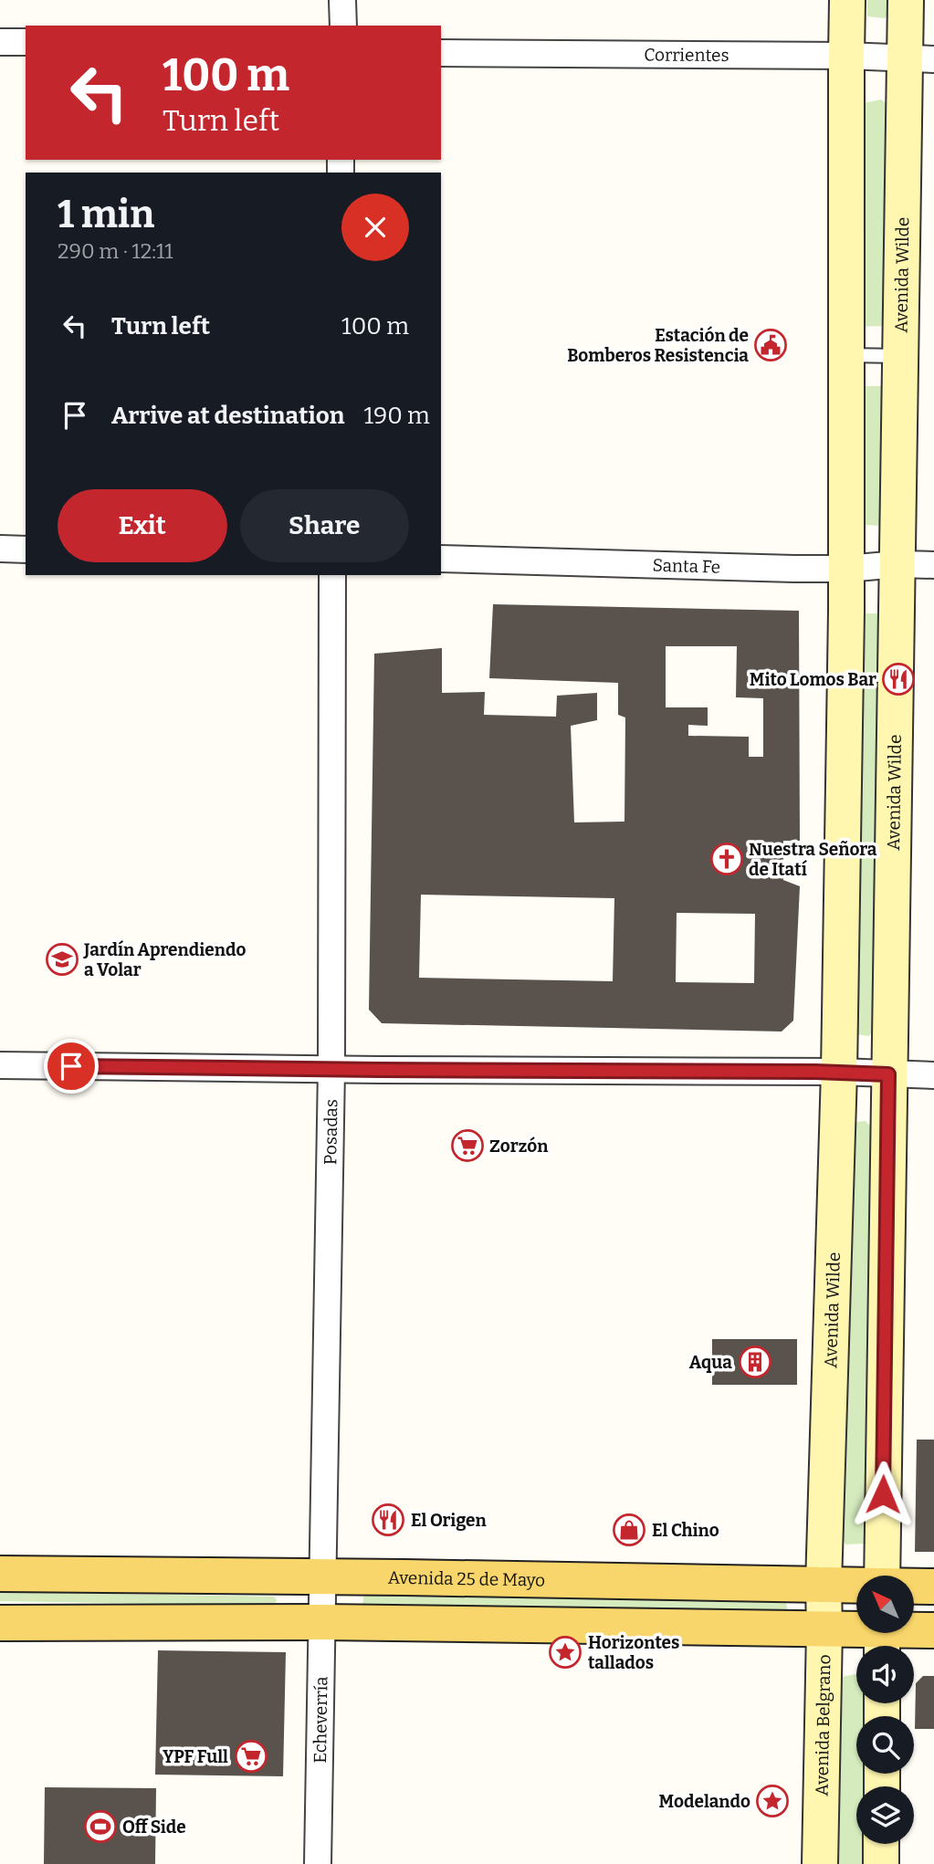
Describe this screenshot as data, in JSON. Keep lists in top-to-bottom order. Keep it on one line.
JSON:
{"streets":{"main road":["Avenida Wilde","Avenida 25 de Mayo","Avenida Belgrano"],"street":["Corrientes","Santa Fe","Posadas","Echeverría"]},"crossings":[["Corrientes","Avenida Wilde"],["Avenida Wilde","Santa Fe"],["Avenida Wilde","Avenida 25 de Mayo"],["Avenida Wilde","Avenida Belgrano"],["Posadas","Avenida 25 de Mayo"],["Posadas","Echeverría"],["Avenida 25 de Mayo","Echeverría"],["Avenida 25 de Mayo","Avenida Belgrano"]],"places":{"public building":["Estación de Bomberos Resistencia"],"restaurant":["Mito Lomos Bar","El Origen"],"church":["Nuestra Señora de Itatí"],"school or university":["Jardín Aprendiendo a Volar"],"supermarket":["Zorzón","YPF Full"],"building":["Aqua"],"shop":["El Chino"],"place":["Horizontes tallados","Modelando"],"sports":["Off Side"]},"north":"top left","page":{"turn":["100 m","Turn left"],"heading":["1 min","290 m · 12:11"],"list":[{"name":"Turn left","value":"100 m"},{"name":"Arrive at destination","value":"190 m"}],"buttons":["Exit","Share"]}}
